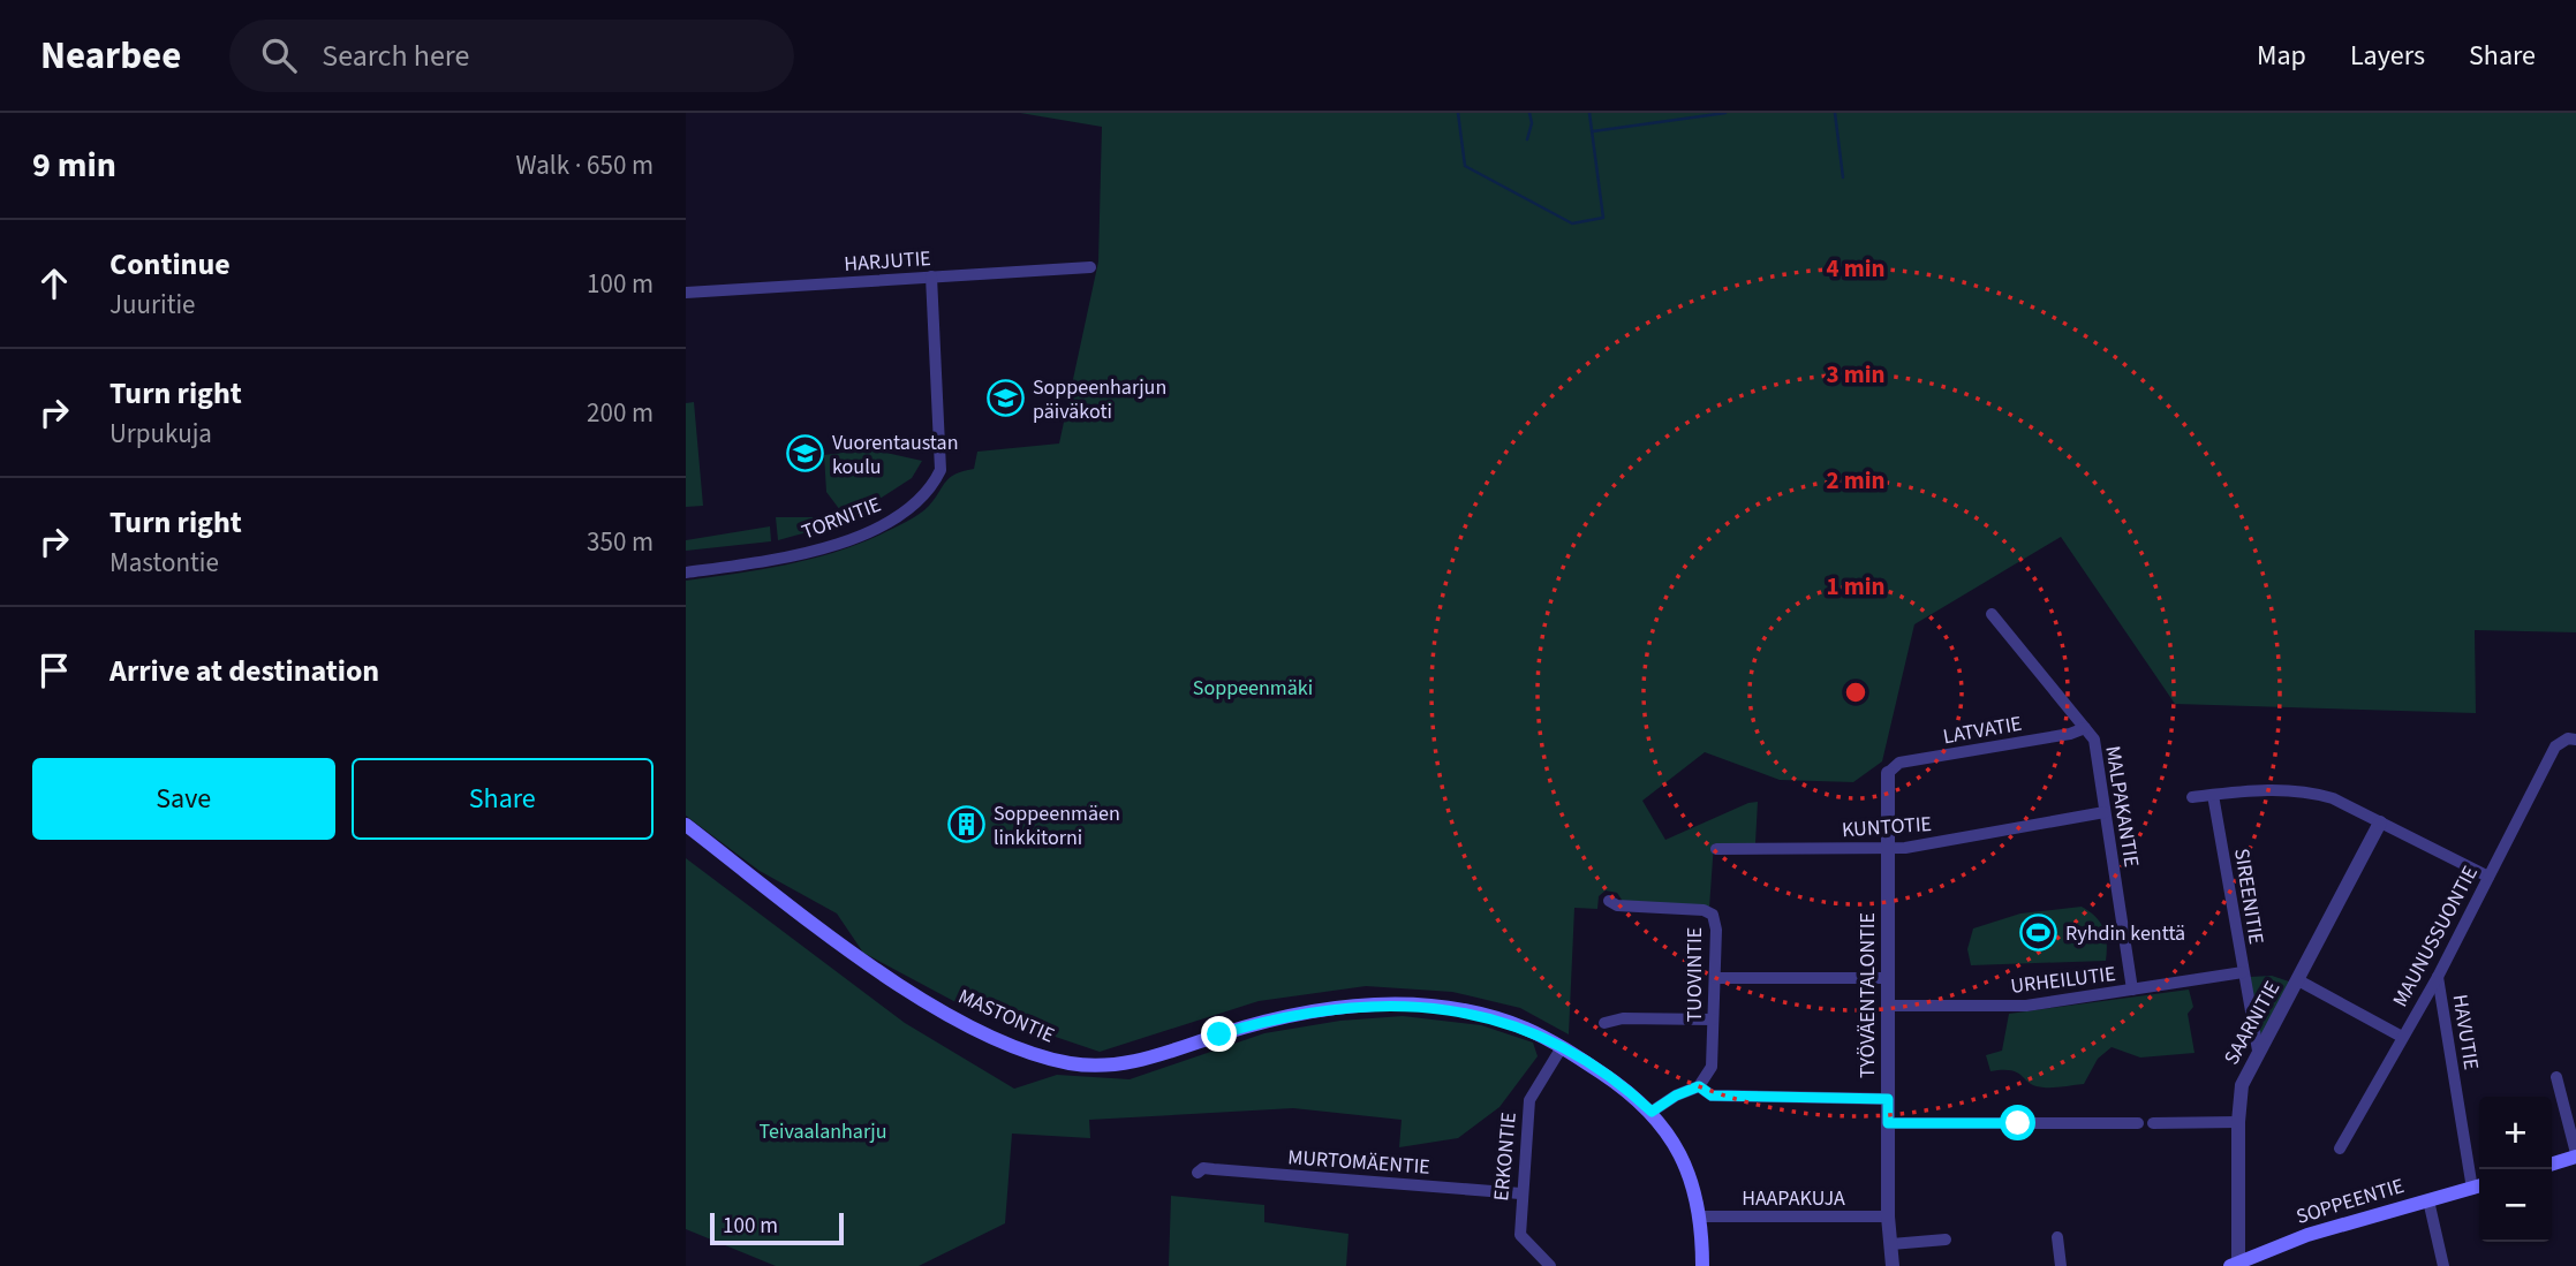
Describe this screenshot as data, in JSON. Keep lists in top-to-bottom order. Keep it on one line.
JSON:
{"streets":{"main road":["MASTONTIE","SOPPEENTIE"],"street":["HARJUTIE","TORNITIE","LATVATIE","MALPAKANTIE","KUNTOTIE","SIREENITIE","MAUNUSSUONTIE","TUOVINTIE","URHEILUTIE","TYÖVÄENTALONTIE","SAARNITIE","HAVUTIE","ERKONTIE","MURTOMÄENTIE","HAAPAKUJA"]},"crossings":[["HARJUTIE","TORNITIE"],["LATVATIE","MALPAKANTIE"],["LATVATIE","TYÖVÄENTALONTIE"],["MALPAKANTIE","KUNTOTIE"],["MALPAKANTIE","URHEILUTIE"],["KUNTOTIE","TYÖVÄENTALONTIE"],["SIREENITIE","URHEILUTIE"],["SIREENITIE","SAARNITIE"],["MAUNUSSUONTIE","HAVUTIE"],["URHEILUTIE","TYÖVÄENTALONTIE"],["TYÖVÄENTALONTIE","HAAPAKUJA"],["MASTONTIE","ERKONTIE"],["MASTONTIE","HAAPAKUJA"],["SAARNITIE","SOPPEENTIE"],["HAVUTIE","SOPPEENTIE"],["ERKONTIE","MURTOMÄENTIE"]],"parks":["Soppeenmäki","Teivaalanharju"],"places":{"school or university":["Soppeenharjun päiväkoti","Vuorentaustan koulu"],"building":["Soppeenmäen linkkitorni"],"sports":["Ryhdin kenttä"]},"scale_bar":"100 m","page":{"header":"Nearbee","search":"Search here","nav":["Map","Layers","Share"],"heading":["9 min","Walk · 650 m"],"list":[["Continue","Juuritie","100 m"],["Turn right","Urpukuja","200 m"],["Turn right","Mastontie","350 m"],"Arrive at destination"],"buttons":["Save","Share"],"map_buttons":["+","−"],"scale":"100 m"},"rings":["4 min","3 min","2 min","1 min"]}
